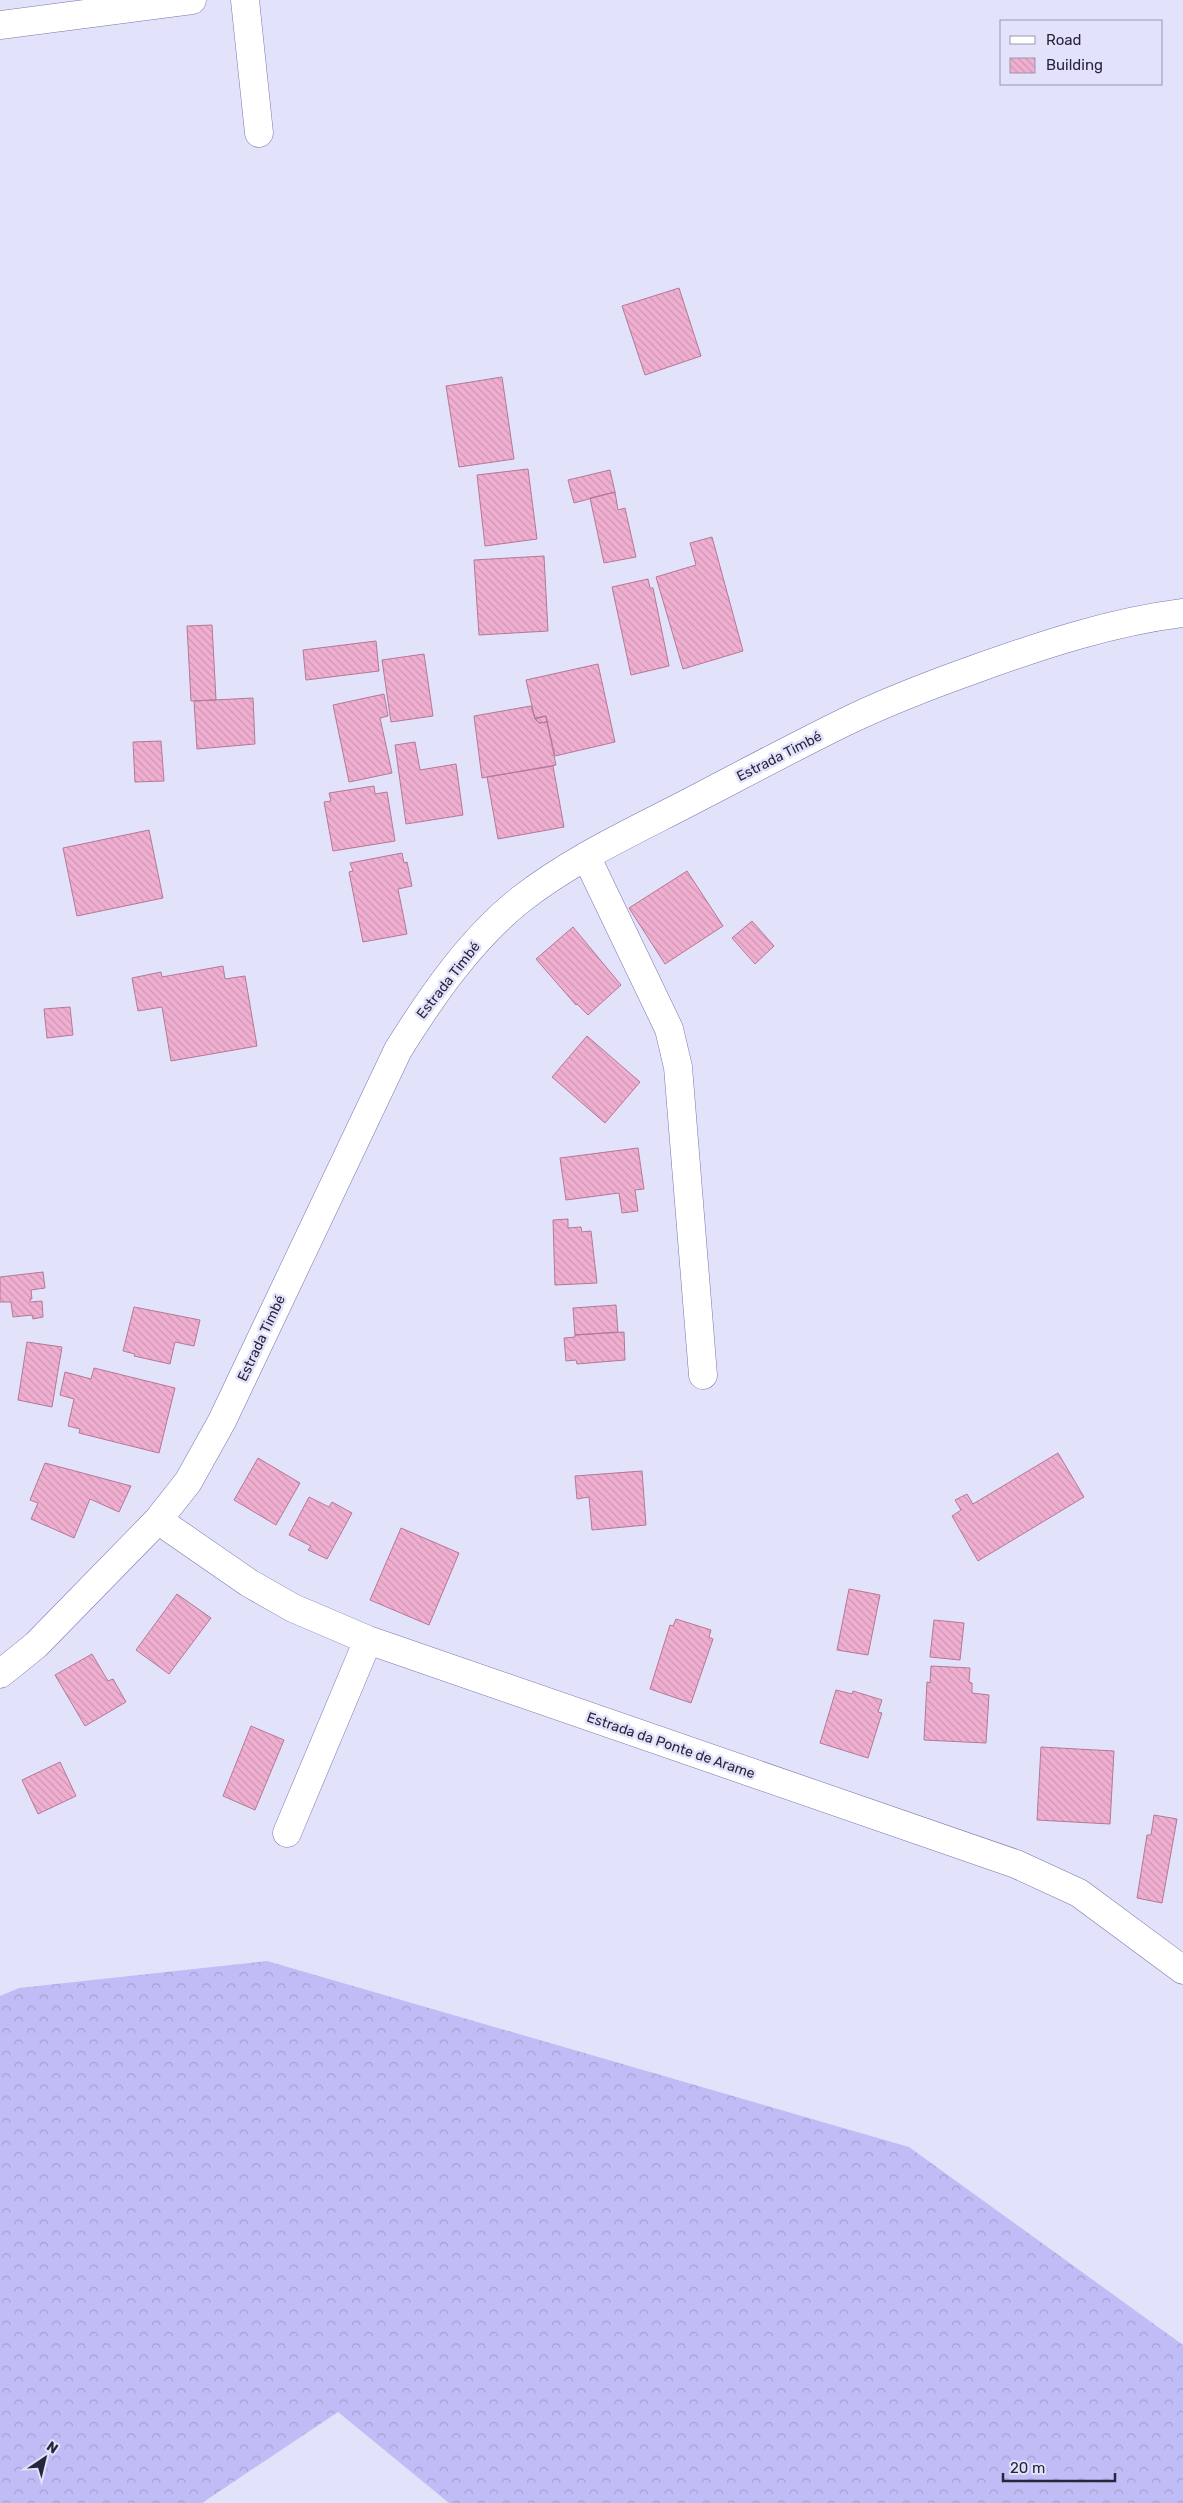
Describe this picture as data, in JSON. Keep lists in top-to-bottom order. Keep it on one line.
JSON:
{"streets":{"street":["Estrada Timbé","Estrada da Ponte de Arame"]},"crossings":[["Estrada Timbé","Estrada da Ponte de Arame"]],"legend":["Road","Building"],"scale_bar":"20 m","north":"top right"}
